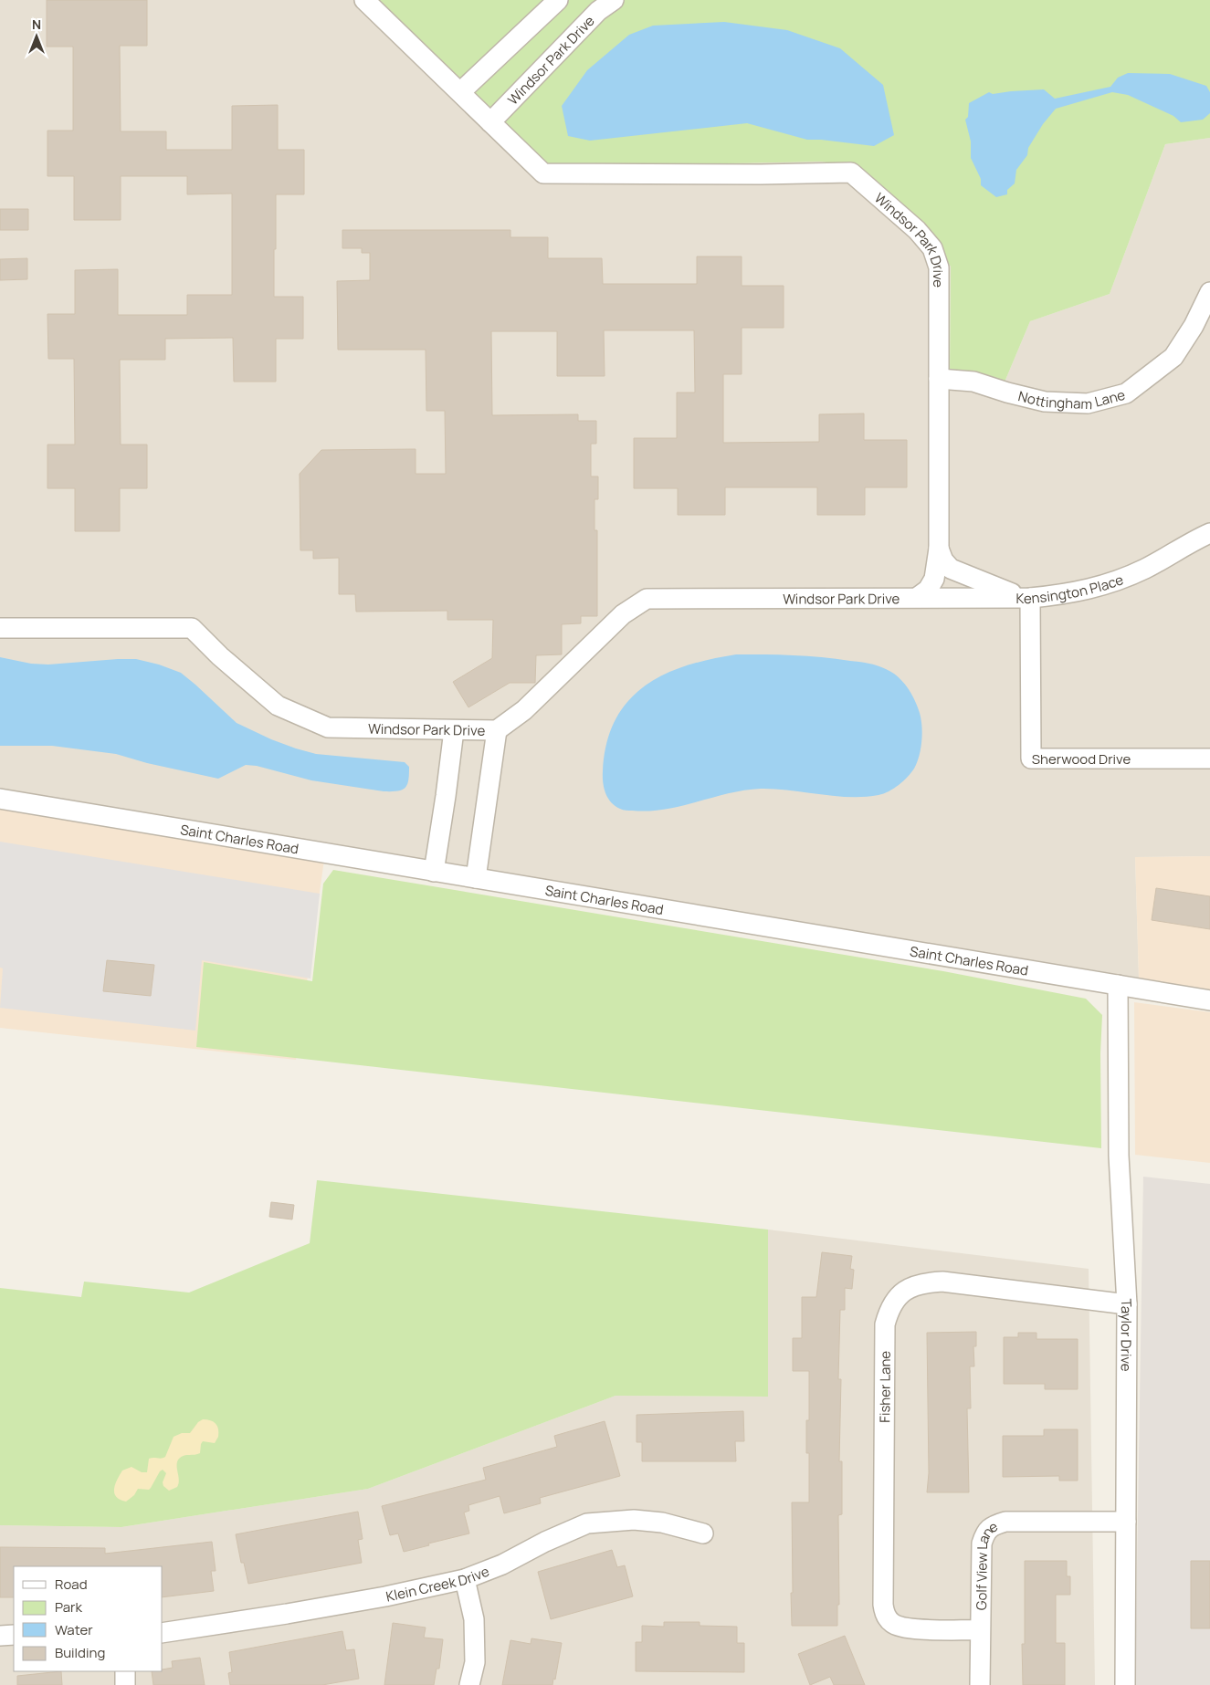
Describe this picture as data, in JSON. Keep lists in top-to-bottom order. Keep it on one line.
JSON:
{"streets":{"street":["Windsor Park Drive","Nottingham Lane","Kensington Place","Sherwood Drive","Saint Charles Road","Taylor Drive","Fisher Lane","Golf View Lane","Klein Creek Drive"]},"crossings":[["Windsor Park Drive","Nottingham Lane"],["Windsor Park Drive","Kensington Place"],["Kensington Place","Sherwood Drive"],["Saint Charles Road","Taylor Drive"],["Taylor Drive","Fisher Lane"],["Taylor Drive","Golf View Lane"],["Fisher Lane","Golf View Lane"]],"legend":["Road","Park","Water","Building"],"north":"top"}
